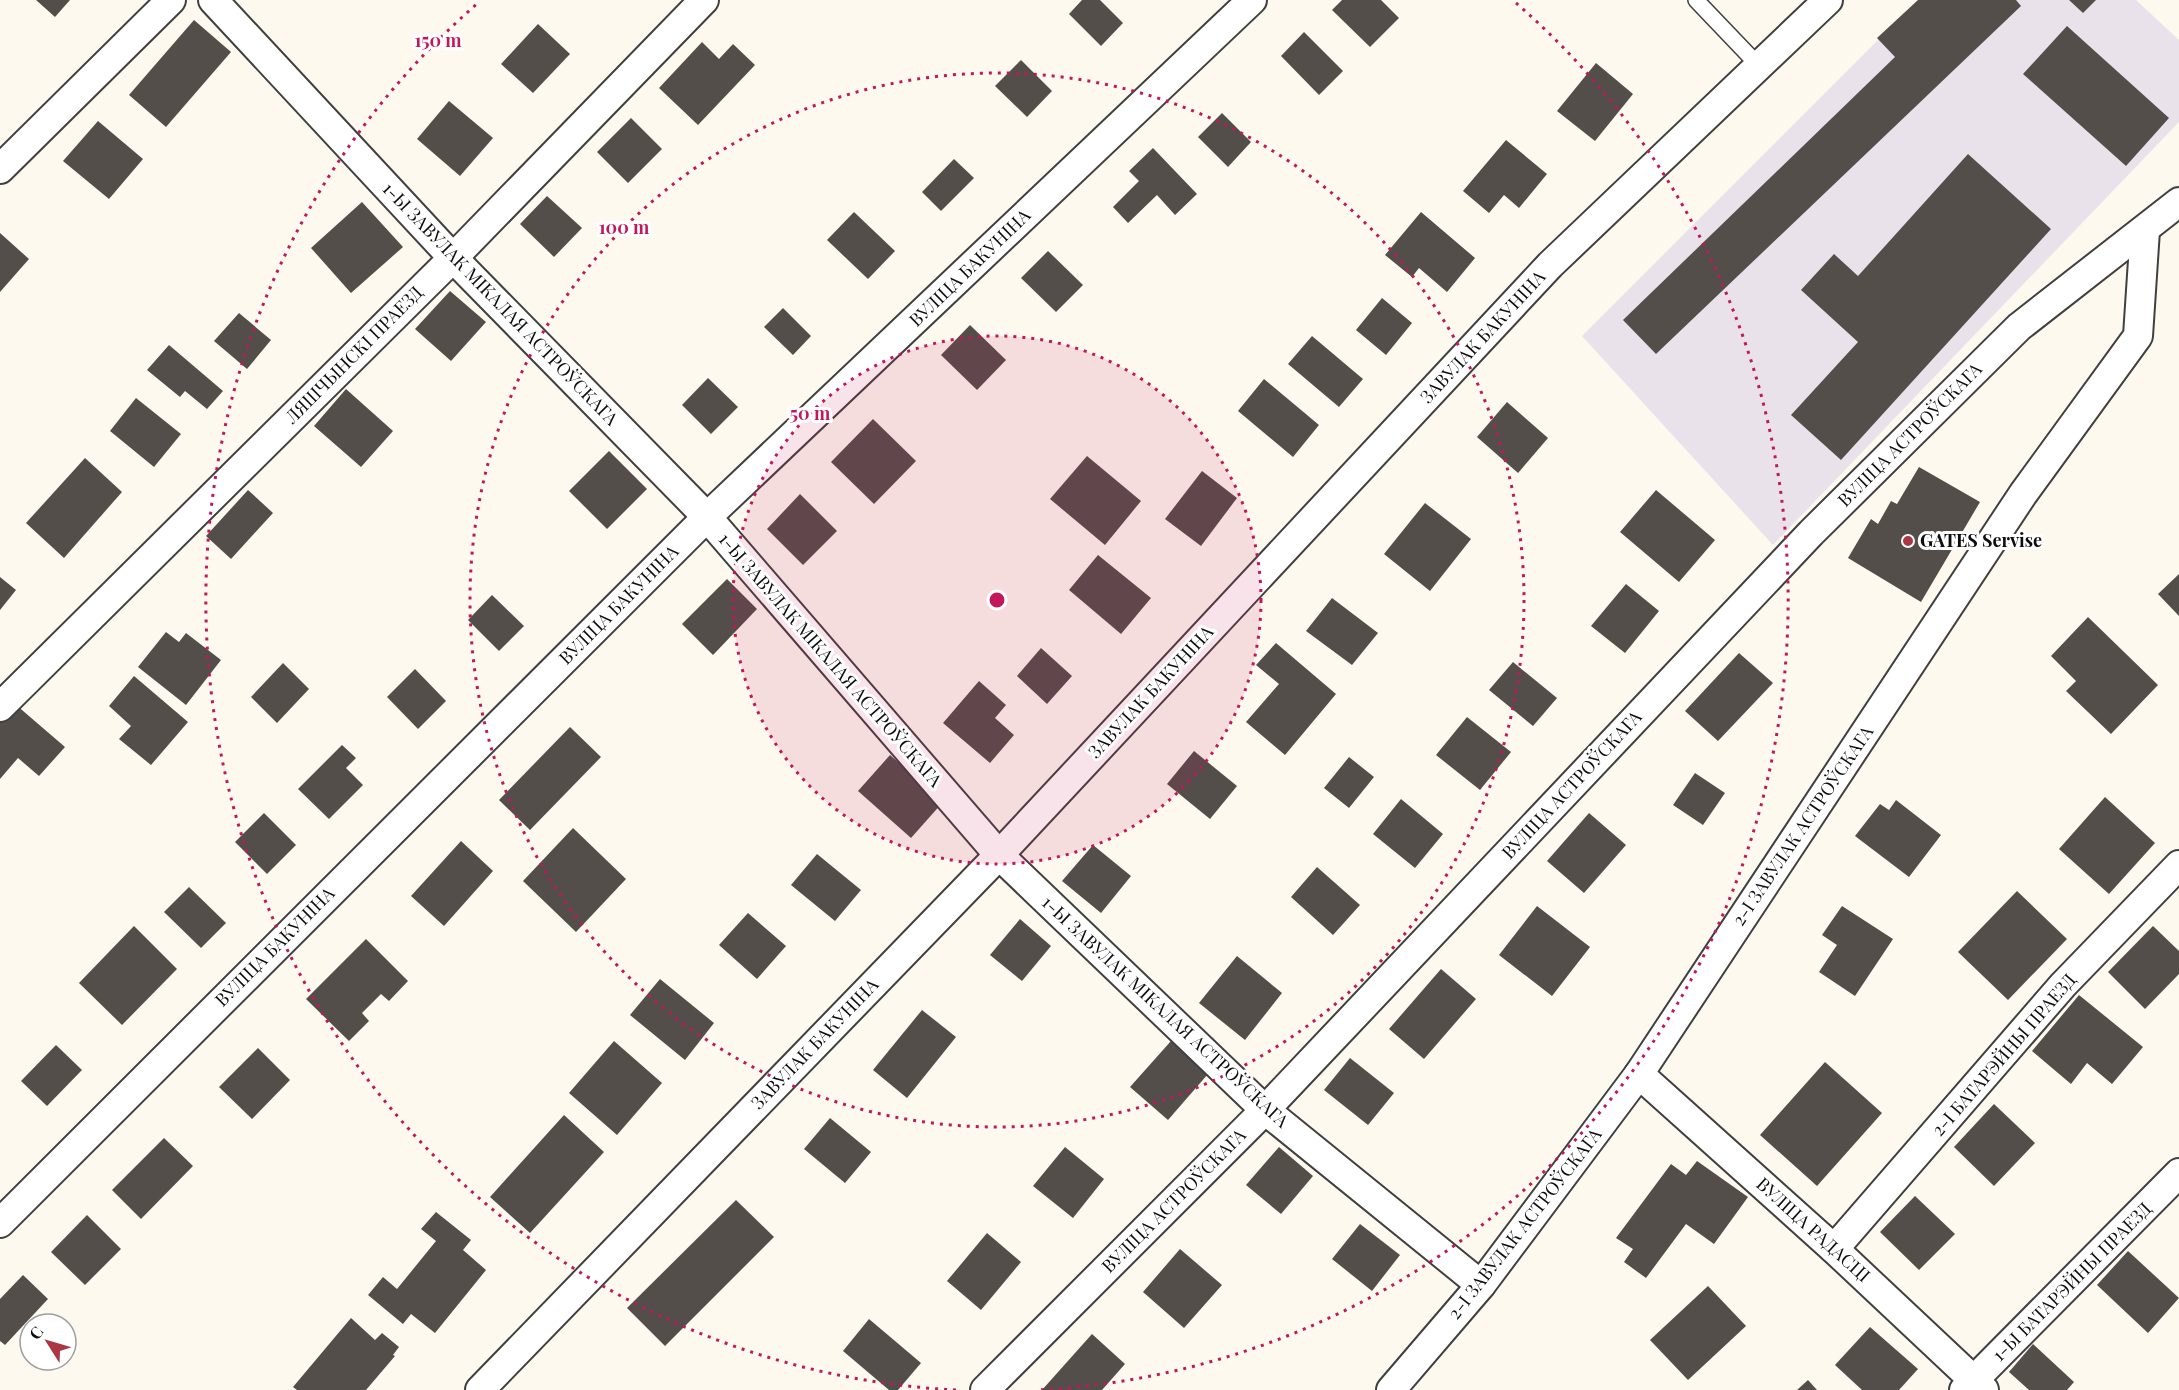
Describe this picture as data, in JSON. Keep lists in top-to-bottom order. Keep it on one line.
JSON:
{"streets":{"street":["ВУЛІЦА БАКУНІНА","1-Ы ЗАВУЛАК МІКАЛАЯ АСТРОЎСКАГА","ЗАВУЛАК БАКУНІНА","ЛЯШЧЫНСКІ ПРАЕЗД","ВУЛІЦА АСТРОЎСКАГА","2-І ЗАВУЛАК АСТРОЎСКАГА","2-І БАТАРЭЙНЫ ПРАЕЗД","ВУЛІЦА РАДАСЦІ","1-Ы БАТАРЭЙНЫ ПРАЕЗД"]},"crossings":[["ВУЛІЦА БАКУНІНА","1-Ы ЗАВУЛАК МІКАЛАЯ АСТРОЎСКАГА"],["1-Ы ЗАВУЛАК МІКАЛАЯ АСТРОЎСКАГА","ЗАВУЛАК БАКУНІНА"],["1-Ы ЗАВУЛАК МІКАЛАЯ АСТРОЎСКАГА","ЛЯШЧЫНСКІ ПРАЕЗД"],["1-Ы ЗАВУЛАК МІКАЛАЯ АСТРОЎСКАГА","ВУЛІЦА АСТРОЎСКАГА"],["1-Ы ЗАВУЛАК МІКАЛАЯ АСТРОЎСКАГА","2-І ЗАВУЛАК АСТРОЎСКАГА"],["ВУЛІЦА АСТРОЎСКАГА","2-І ЗАВУЛАК АСТРОЎСКАГА"],["2-І ЗАВУЛАК АСТРОЎСКАГА","ВУЛІЦА РАДАСЦІ"],["2-І БАТАРЭЙНЫ ПРАЕЗД","ВУЛІЦА РАДАСЦІ"],["ВУЛІЦА РАДАСЦІ","1-Ы БАТАРЭЙНЫ ПРАЕЗД"]],"places":["GATES Servise"],"north":"top left","rings":["150 m","100 m","50 m"]}
